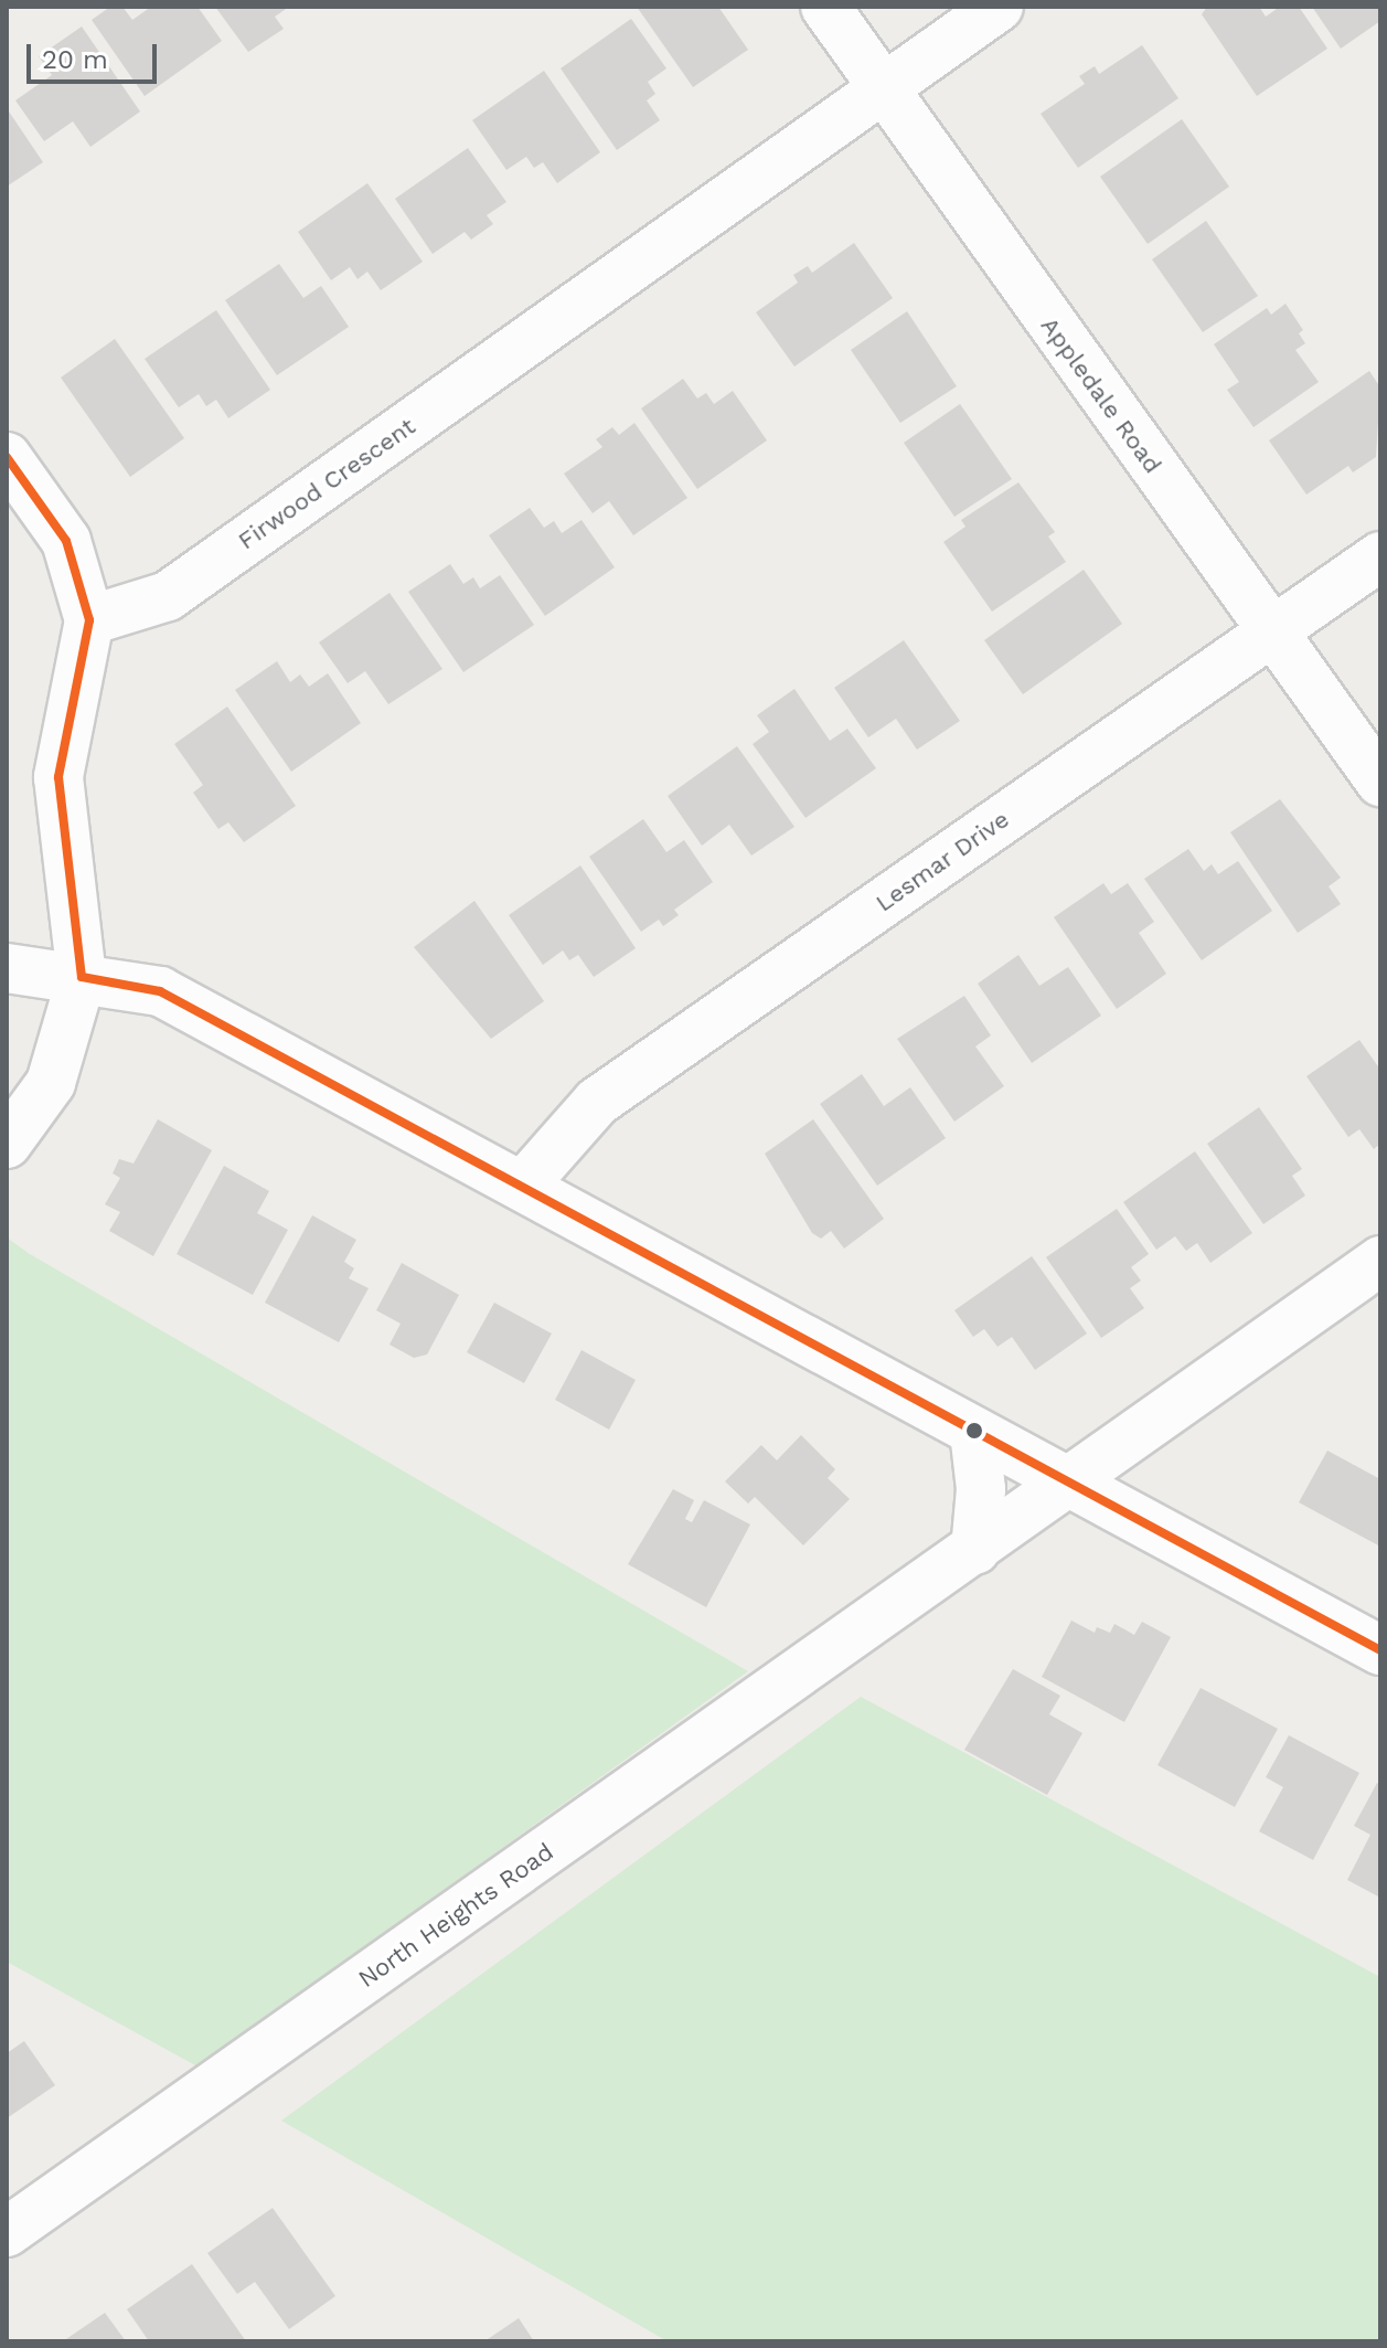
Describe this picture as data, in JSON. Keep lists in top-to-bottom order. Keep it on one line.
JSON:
{"streets":{"street":["Appledale Road","Firwood Crescent","Lesmar Drive","North Heights Road"]},"crossings":[["Appledale Road","Firwood Crescent"],["Appledale Road","Lesmar Drive"]],"scale_bar":"20 m"}
